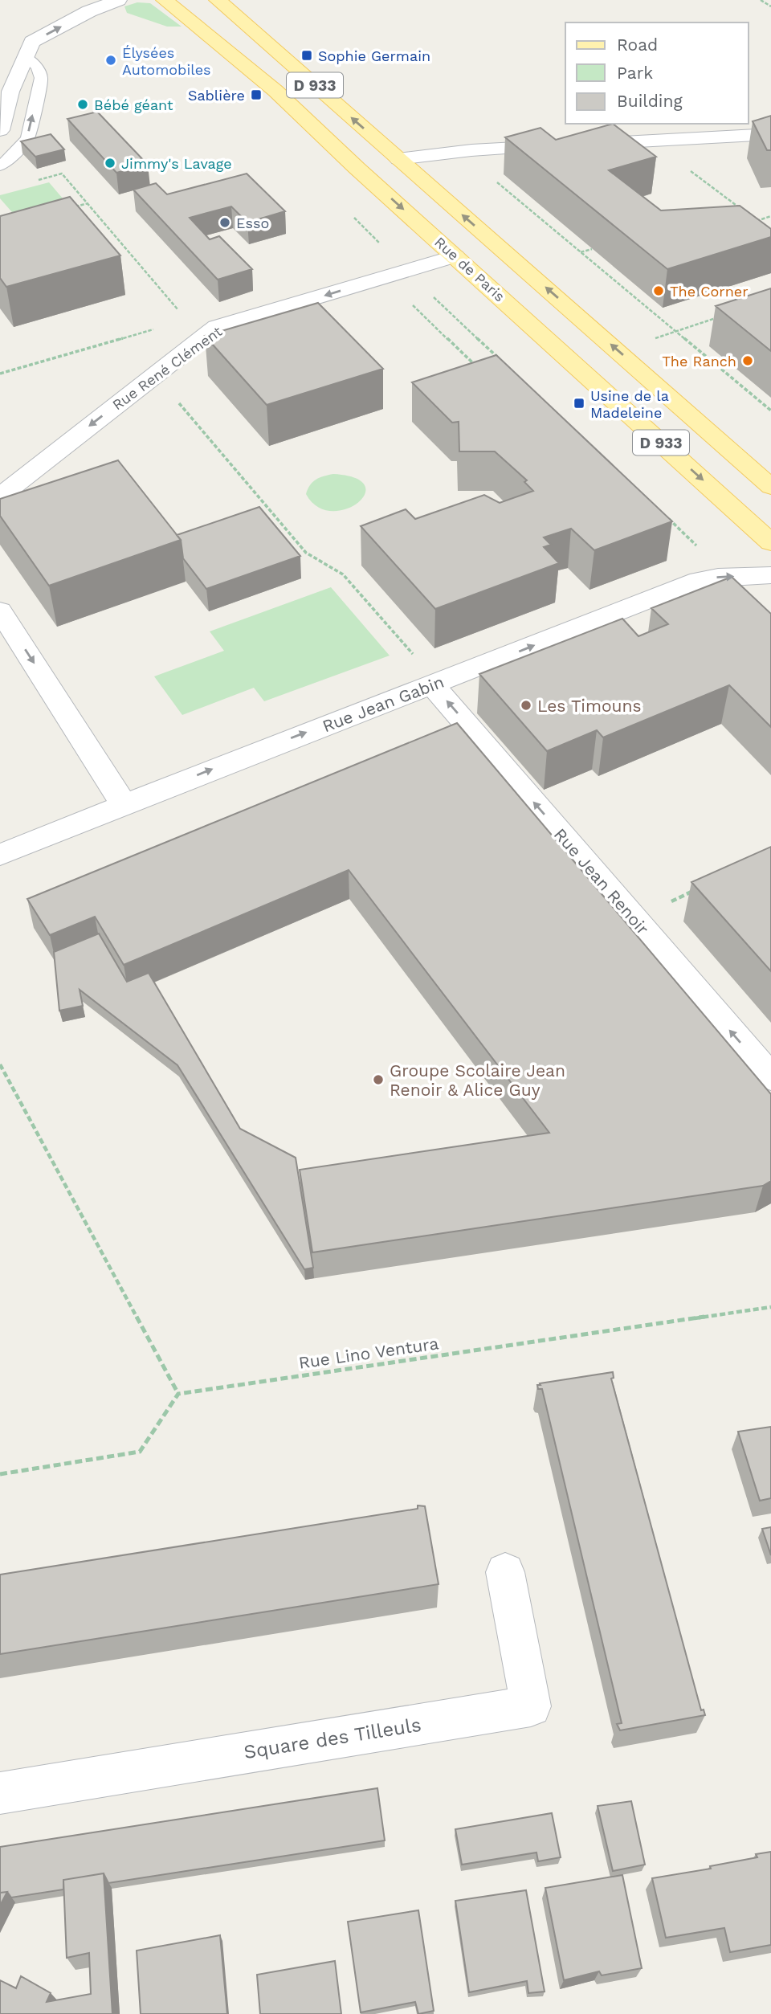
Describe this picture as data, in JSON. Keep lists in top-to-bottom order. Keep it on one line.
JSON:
{"streets":{"main road":["D 933","Rue de Paris"],"street":["Rue René Clément","Rue Jean Gabin","Rue Jean Renoir","Square des Tilleuls"],"path":["Rue Lino Ventura"]},"crossings":[["Rue de Paris","Rue René Clément"],["Rue Jean Gabin","Rue Jean Renoir"]],"one_way":["Rue René Clément","Rue Jean Gabin","Rue Jean Renoir"],"places":{"transit":["Sophie Germain","Sablière","Usine de la Madeleine"],"other":["Élysées Automobiles","Bébé géant","Jimmy's Lavage","Esso","The Corner","The Ranch","Les Timouns","Groupe Scolaire Jean Renoir & Alice Guy"]},"legend":["Road","Park","Building"]}
